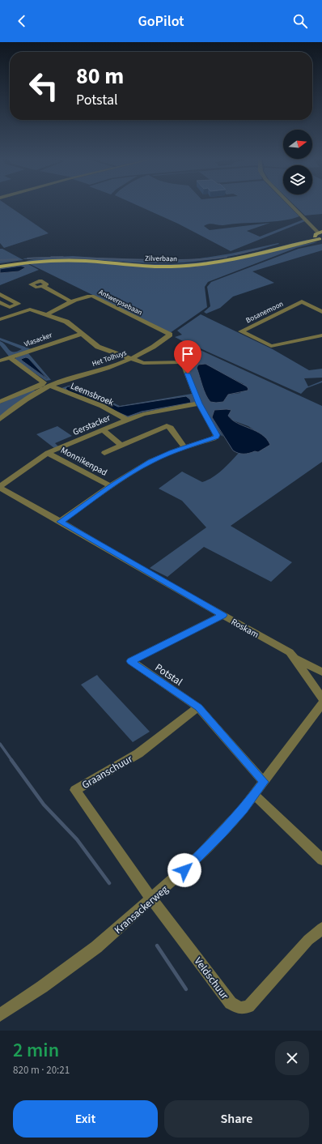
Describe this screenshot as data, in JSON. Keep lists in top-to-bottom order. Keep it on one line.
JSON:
{"streets":{"main road":["Zilverbaan"],"street":["Antwerpsebaan","Bosanemoon","Vlasacker","Het Tolhuys","Leemsbroek","Gerstacker","Monnikenpad","Roskam","Potstal","Graanschuur","Kransackerweg","Veldschuur"]},"crossings":[["Antwerpsebaan","Het Tolhuys"],["Vlasacker","Leemsbroek"],["Het Tolhuys","Leemsbroek"],["Leemsbroek","Gerstacker"],["Gerstacker","Monnikenpad"],["Gerstacker","Roskam"],["Roskam","Potstal"],["Potstal","Graanschuur"],["Potstal","Kransackerweg"],["Graanschuur","Kransackerweg"],["Graanschuur","Veldschuur"],["Kransackerweg","Veldschuur"]],"north":"right","page":{"header":"GoPilot","turn":["80 m","Potstal"],"heading":["2 min","820 m · 20:21"],"buttons":["Exit","Share"]}}
